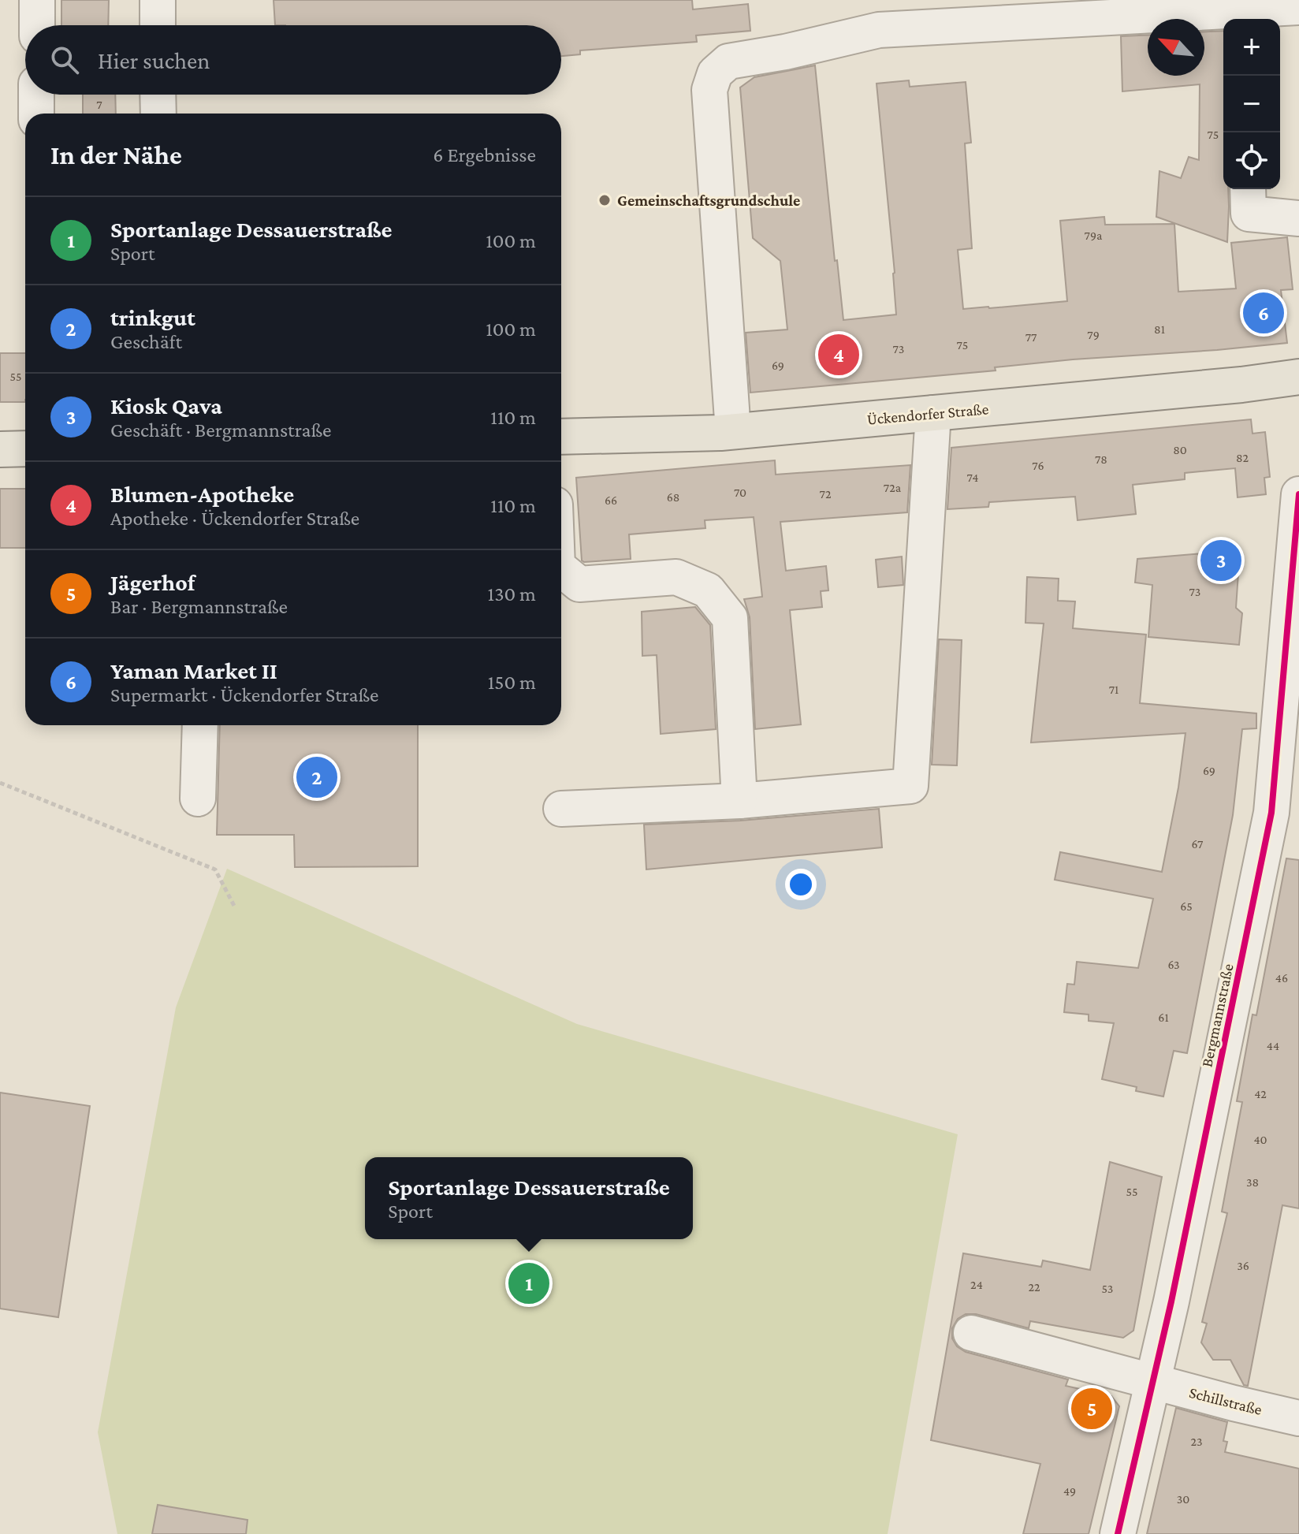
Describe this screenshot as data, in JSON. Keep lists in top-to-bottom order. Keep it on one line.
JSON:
{"streets":{"main road":["Ückendorfer Straße"],"street":["Bergmannstraße","Schillstraße"]},"crossings":[["Bergmannstraße","Schillstraße"]],"places":["Gemeinschaftsgrundschule"],"house_numbers":["7","75","79a","81","79","77","75","73","69","55","80","82","78","76","74","72a","70","72","68","66","73","71","69","67","65","63","46","61","44","42","40","38","55","36","24","22","53","23","49","30"],"north":"top left","page":{"map_buttons":["+","−"],"search":"Hier suchen","heading":["In der Nähe","6 Ergebnisse"],"list":[{"mark":"1","name":"Sportanlage Dessauerstraße","note":"Sport","value":"100 m"},{"mark":"2","name":"trinkgut","note":"Geschäft","value":"100 m"},{"mark":"3","name":"Kiosk Qava","note":"Geschäft · Bergmannstraße","value":"110 m"},{"mark":"4","name":"Blumen-Apotheke","note":"Apotheke · Ückendorfer Straße","value":"110 m"},{"mark":"5","name":"Jägerhof","note":"Bar · Bergmannstraße","value":"130 m"},{"mark":"6","name":"Yaman Market II","note":"Supermarkt · Ückendorfer Straße","value":"150 m"}],"pins":["6","4","3","2","1","5"],"popup":["Sportanlage Dessauerstraße","Sport"]}}
